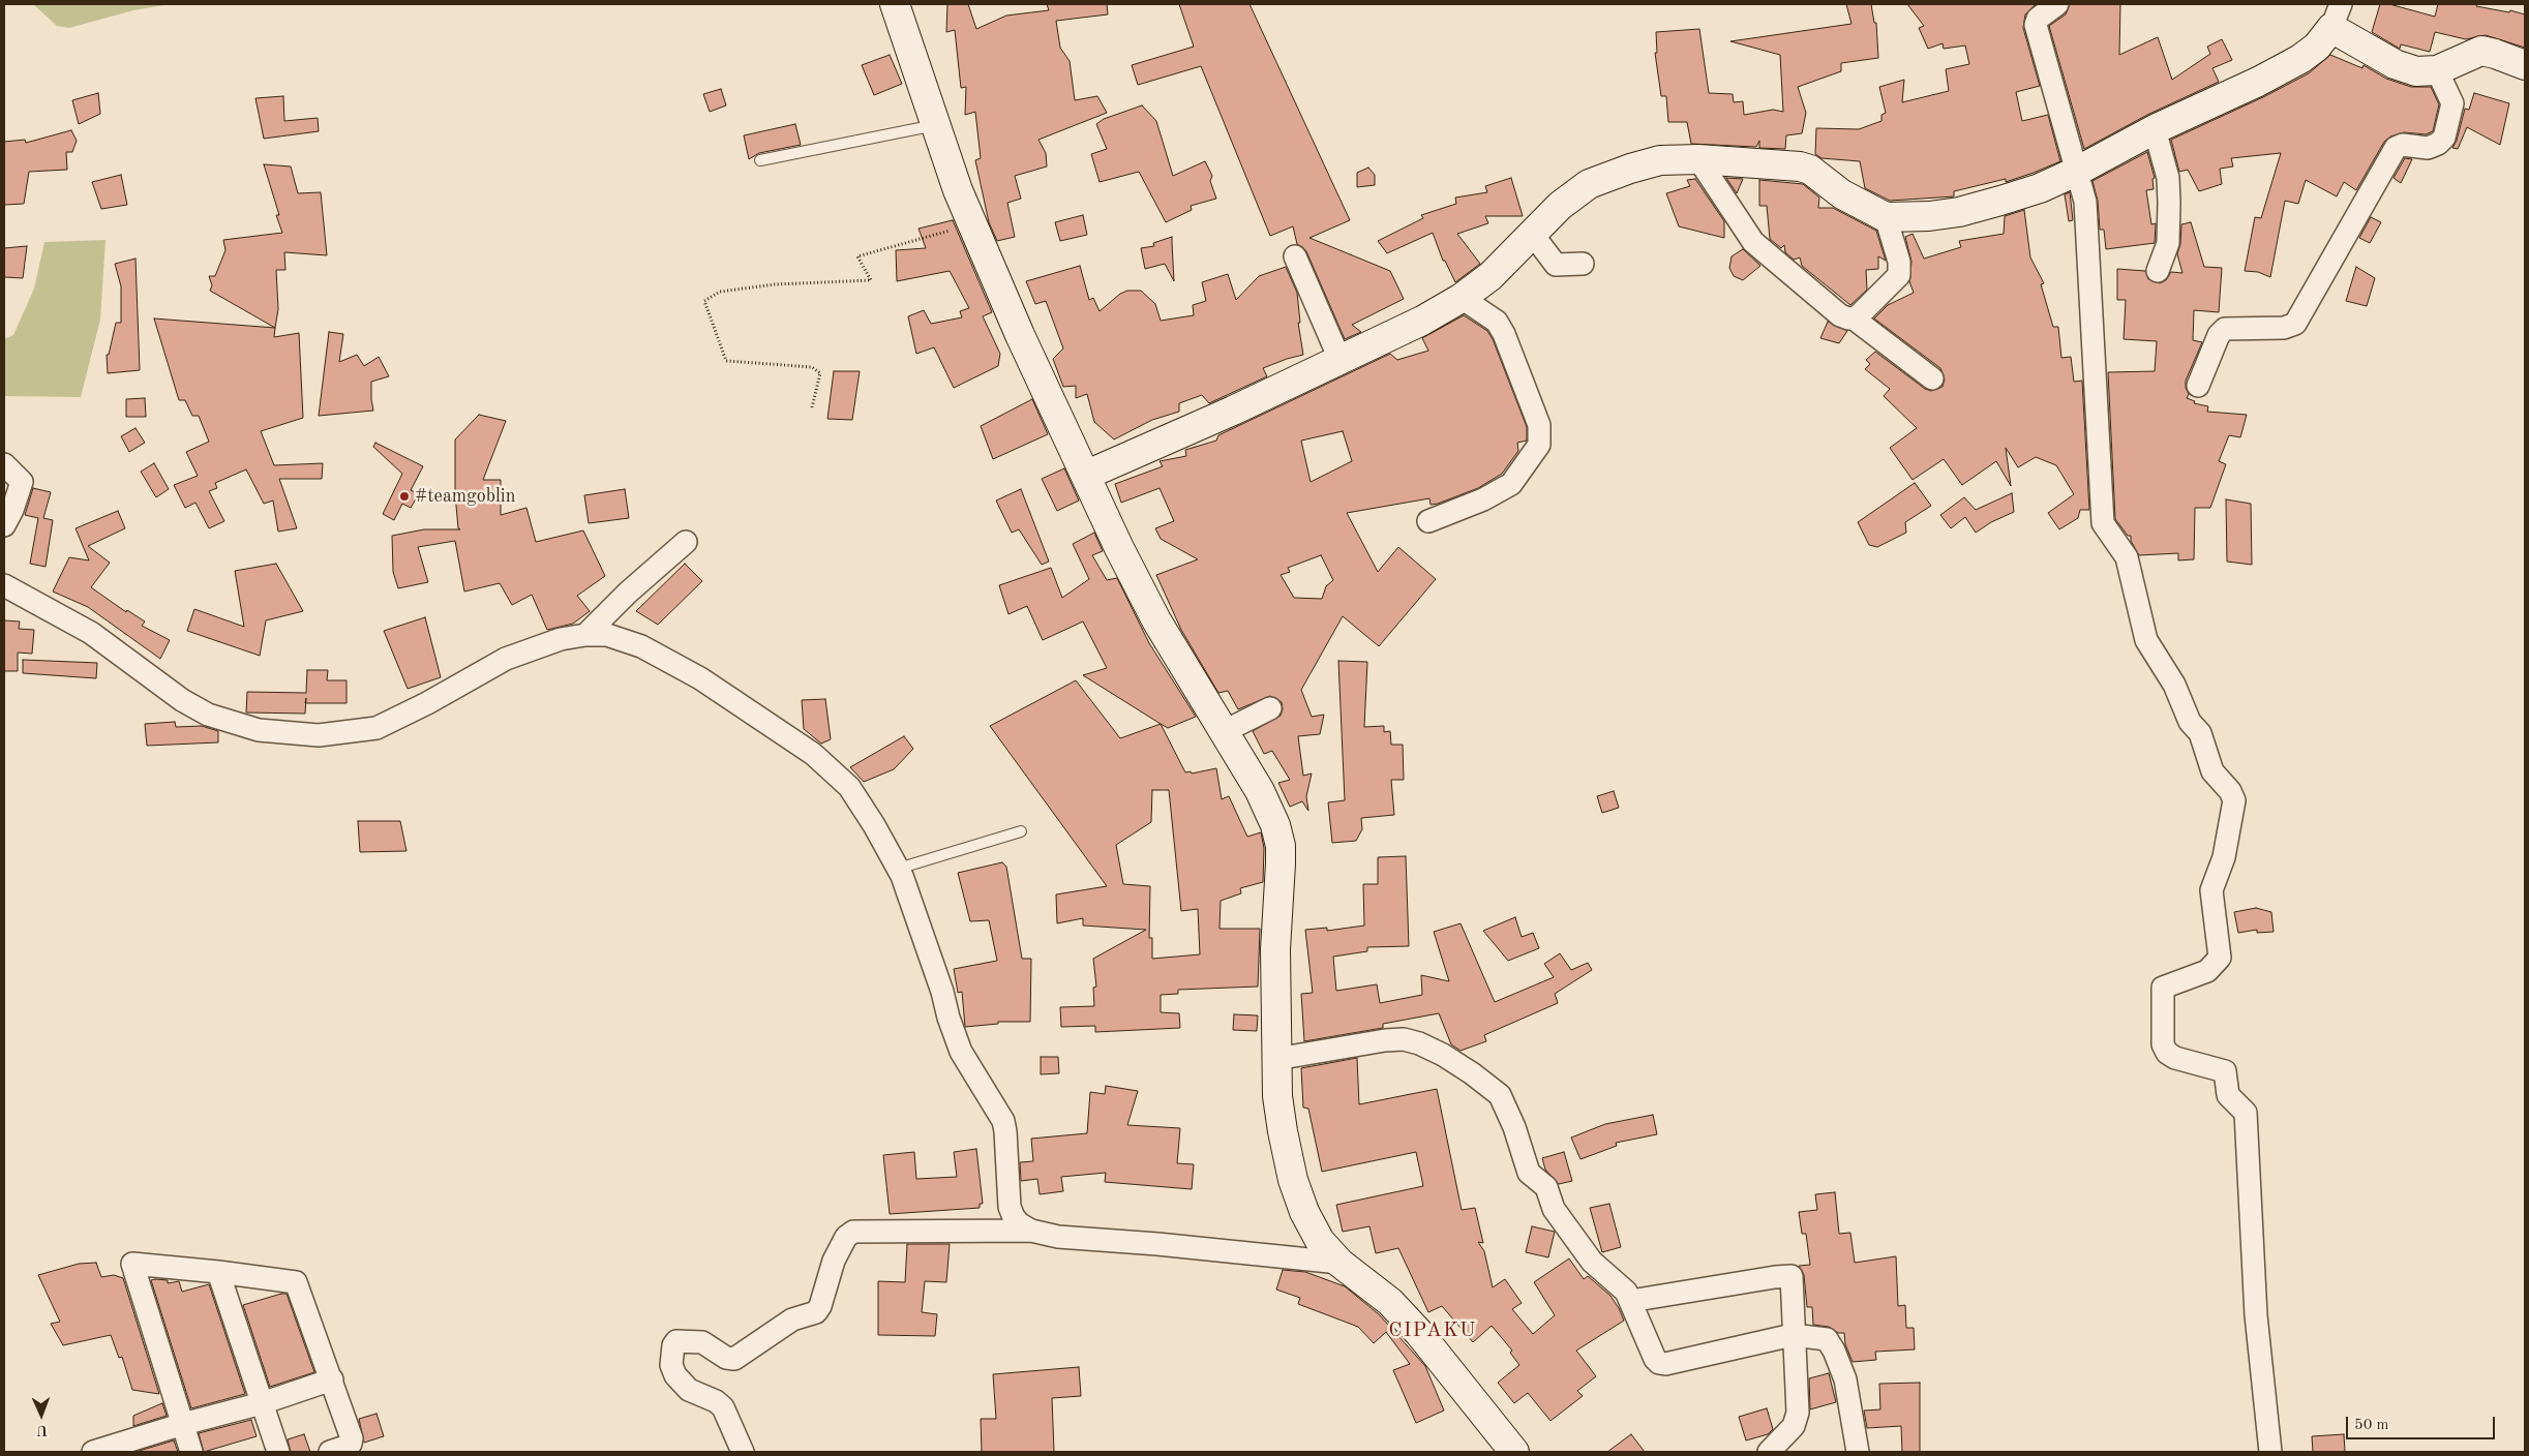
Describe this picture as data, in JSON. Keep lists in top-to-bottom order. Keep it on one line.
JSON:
{"districts":["CIPAKU"],"places":["#teamgoblin"],"scale_bar":"50 m","north":"bottom"}
